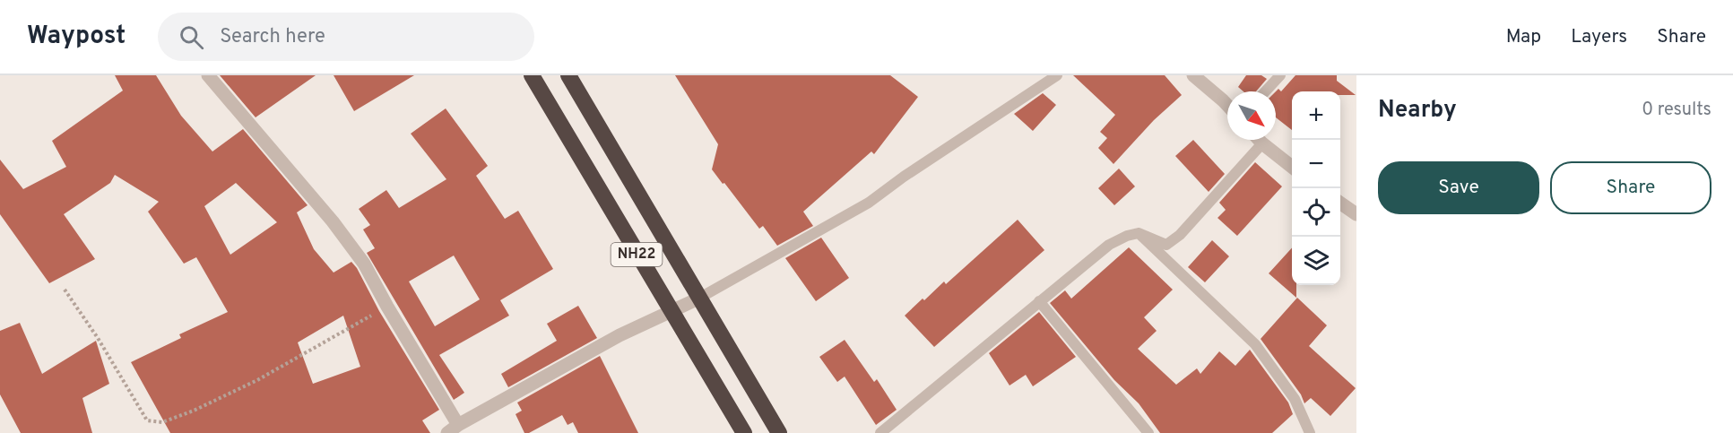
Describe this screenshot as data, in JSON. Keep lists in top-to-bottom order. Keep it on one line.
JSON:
{"streets":{"highway":["NH22"]},"north":"bottom right","page":{"header":"Waypost","search":"Search here","nav":["Map","Layers","Share"],"heading":["Nearby","0 results"],"map_buttons":["+","−"],"buttons":["Save","Share"]}}
